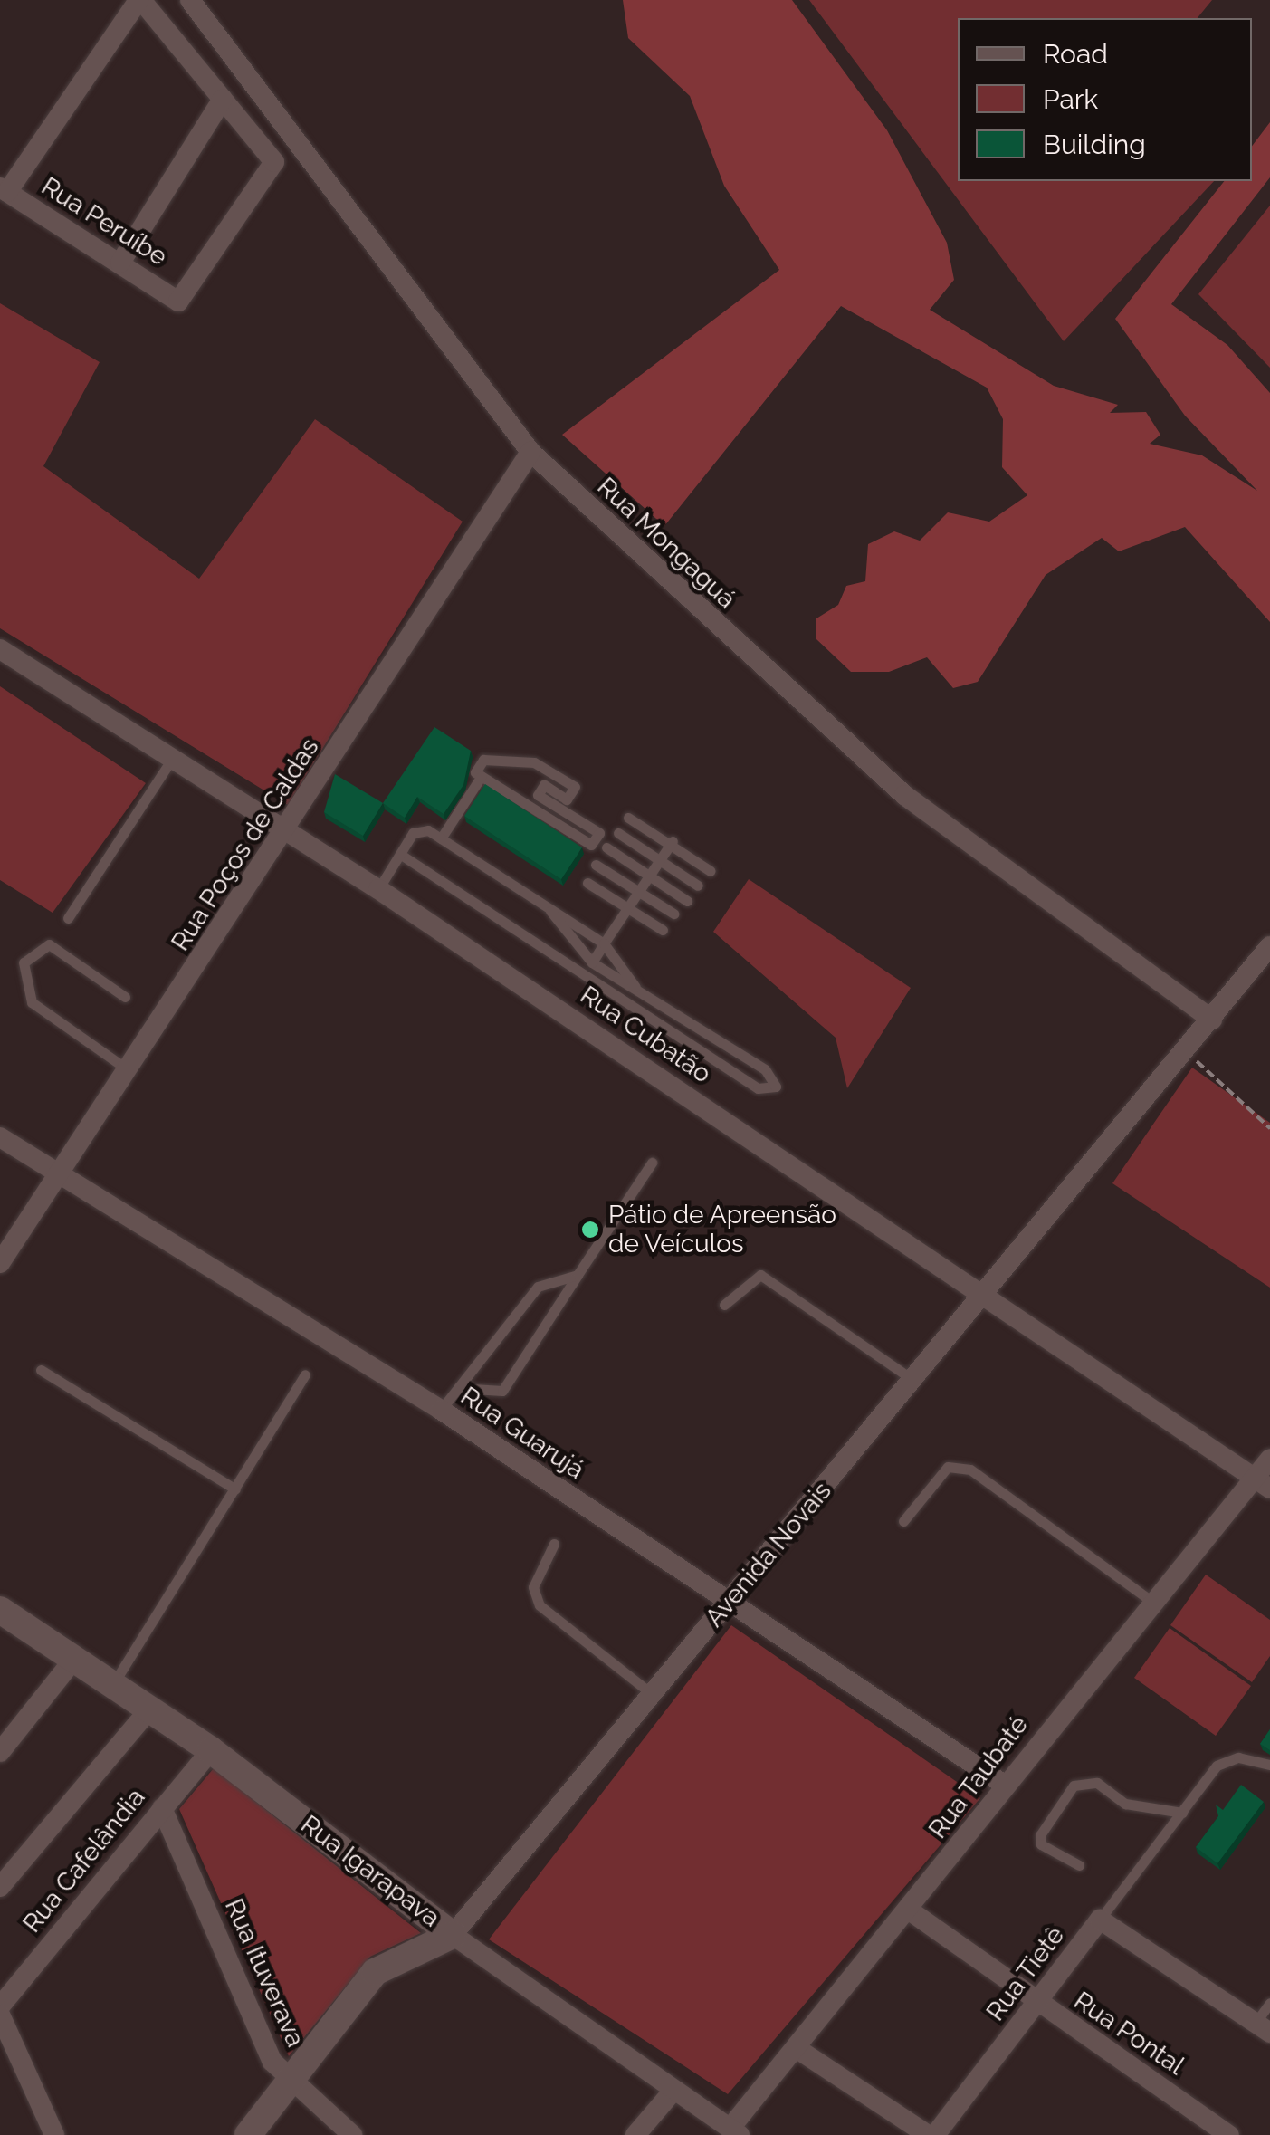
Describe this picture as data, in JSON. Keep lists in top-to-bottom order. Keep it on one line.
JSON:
{"streets":{"street":["Rua Peruíbe","Rua Mongaguá","Rua Poços de Caldas","Rua Cubatão","Rua Guarujá","Avenida Novais","Rua Taubaté","Rua Cafelândia","Rua Igarapava","Rua Ituverava","Rua Tietê","Rua Pontal"]},"crossings":[["Rua Mongaguá","Rua Poços de Caldas"],["Rua Mongaguá","Avenida Novais"],["Rua Poços de Caldas","Rua Cubatão"],["Rua Poços de Caldas","Rua Guarujá"],["Rua Cubatão","Avenida Novais"],["Rua Cubatão","Rua Taubaté"],["Rua Guarujá","Avenida Novais"],["Rua Guarujá","Rua Taubaté"],["Avenida Novais","Rua Igarapava"],["Avenida Novais","Rua Ituverava"],["Rua Taubaté","Rua Igarapava"],["Rua Taubaté","Rua Pontal"],["Rua Cafelândia","Rua Igarapava"],["Rua Cafelândia","Rua Ituverava"],["Rua Tietê","Rua Pontal"]],"places":["Pátio de Apreensão de Veículos"],"legend":["Road","Park","Building"]}
